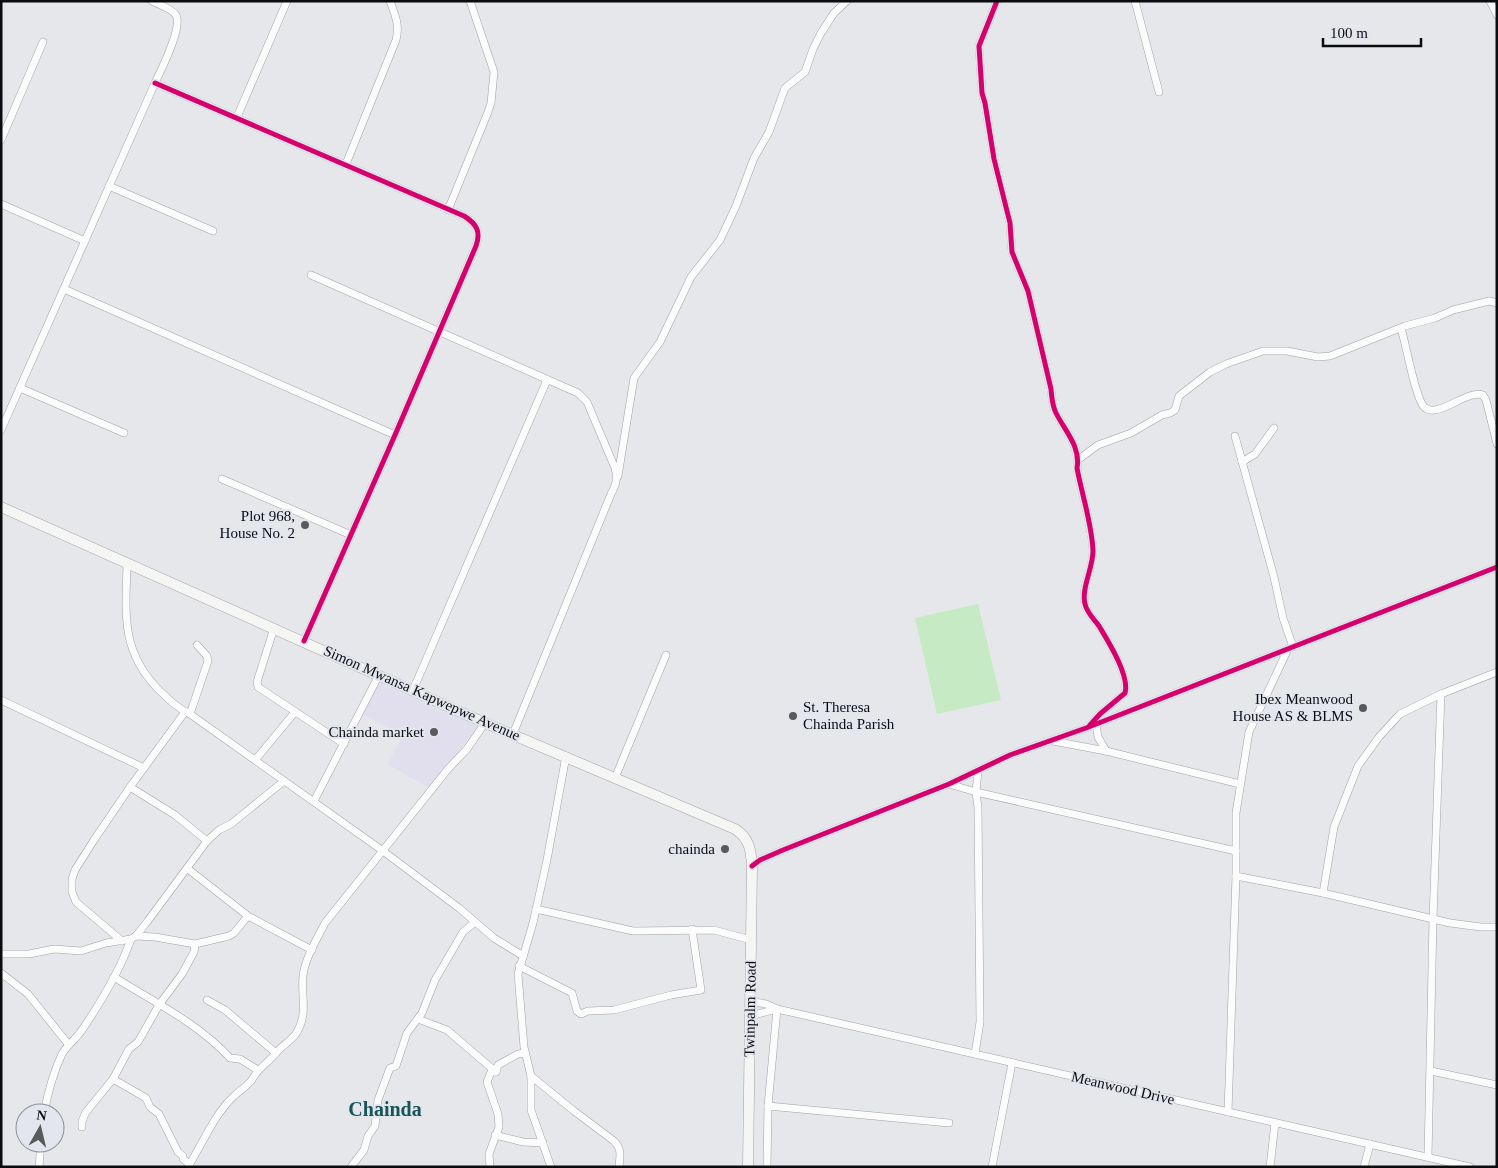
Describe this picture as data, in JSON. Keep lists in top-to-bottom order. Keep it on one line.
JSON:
{"streets":{"main road":["Simon Mwansa Kapwepwe Avenue","Twinpalm Road"],"street":["Meanwood Drive"]},"crossings":[["Simon Mwansa Kapwepwe Avenue","Twinpalm Road"],["Twinpalm Road","Meanwood Drive"]],"districts":["Chainda"],"places":["Plot 968, House No. 2","Ibex Meanwood House AS & BLMS","St. Theresa Chainda Parish","Chainda market","chainda"],"scale_bar":"100 m","north":"top"}
